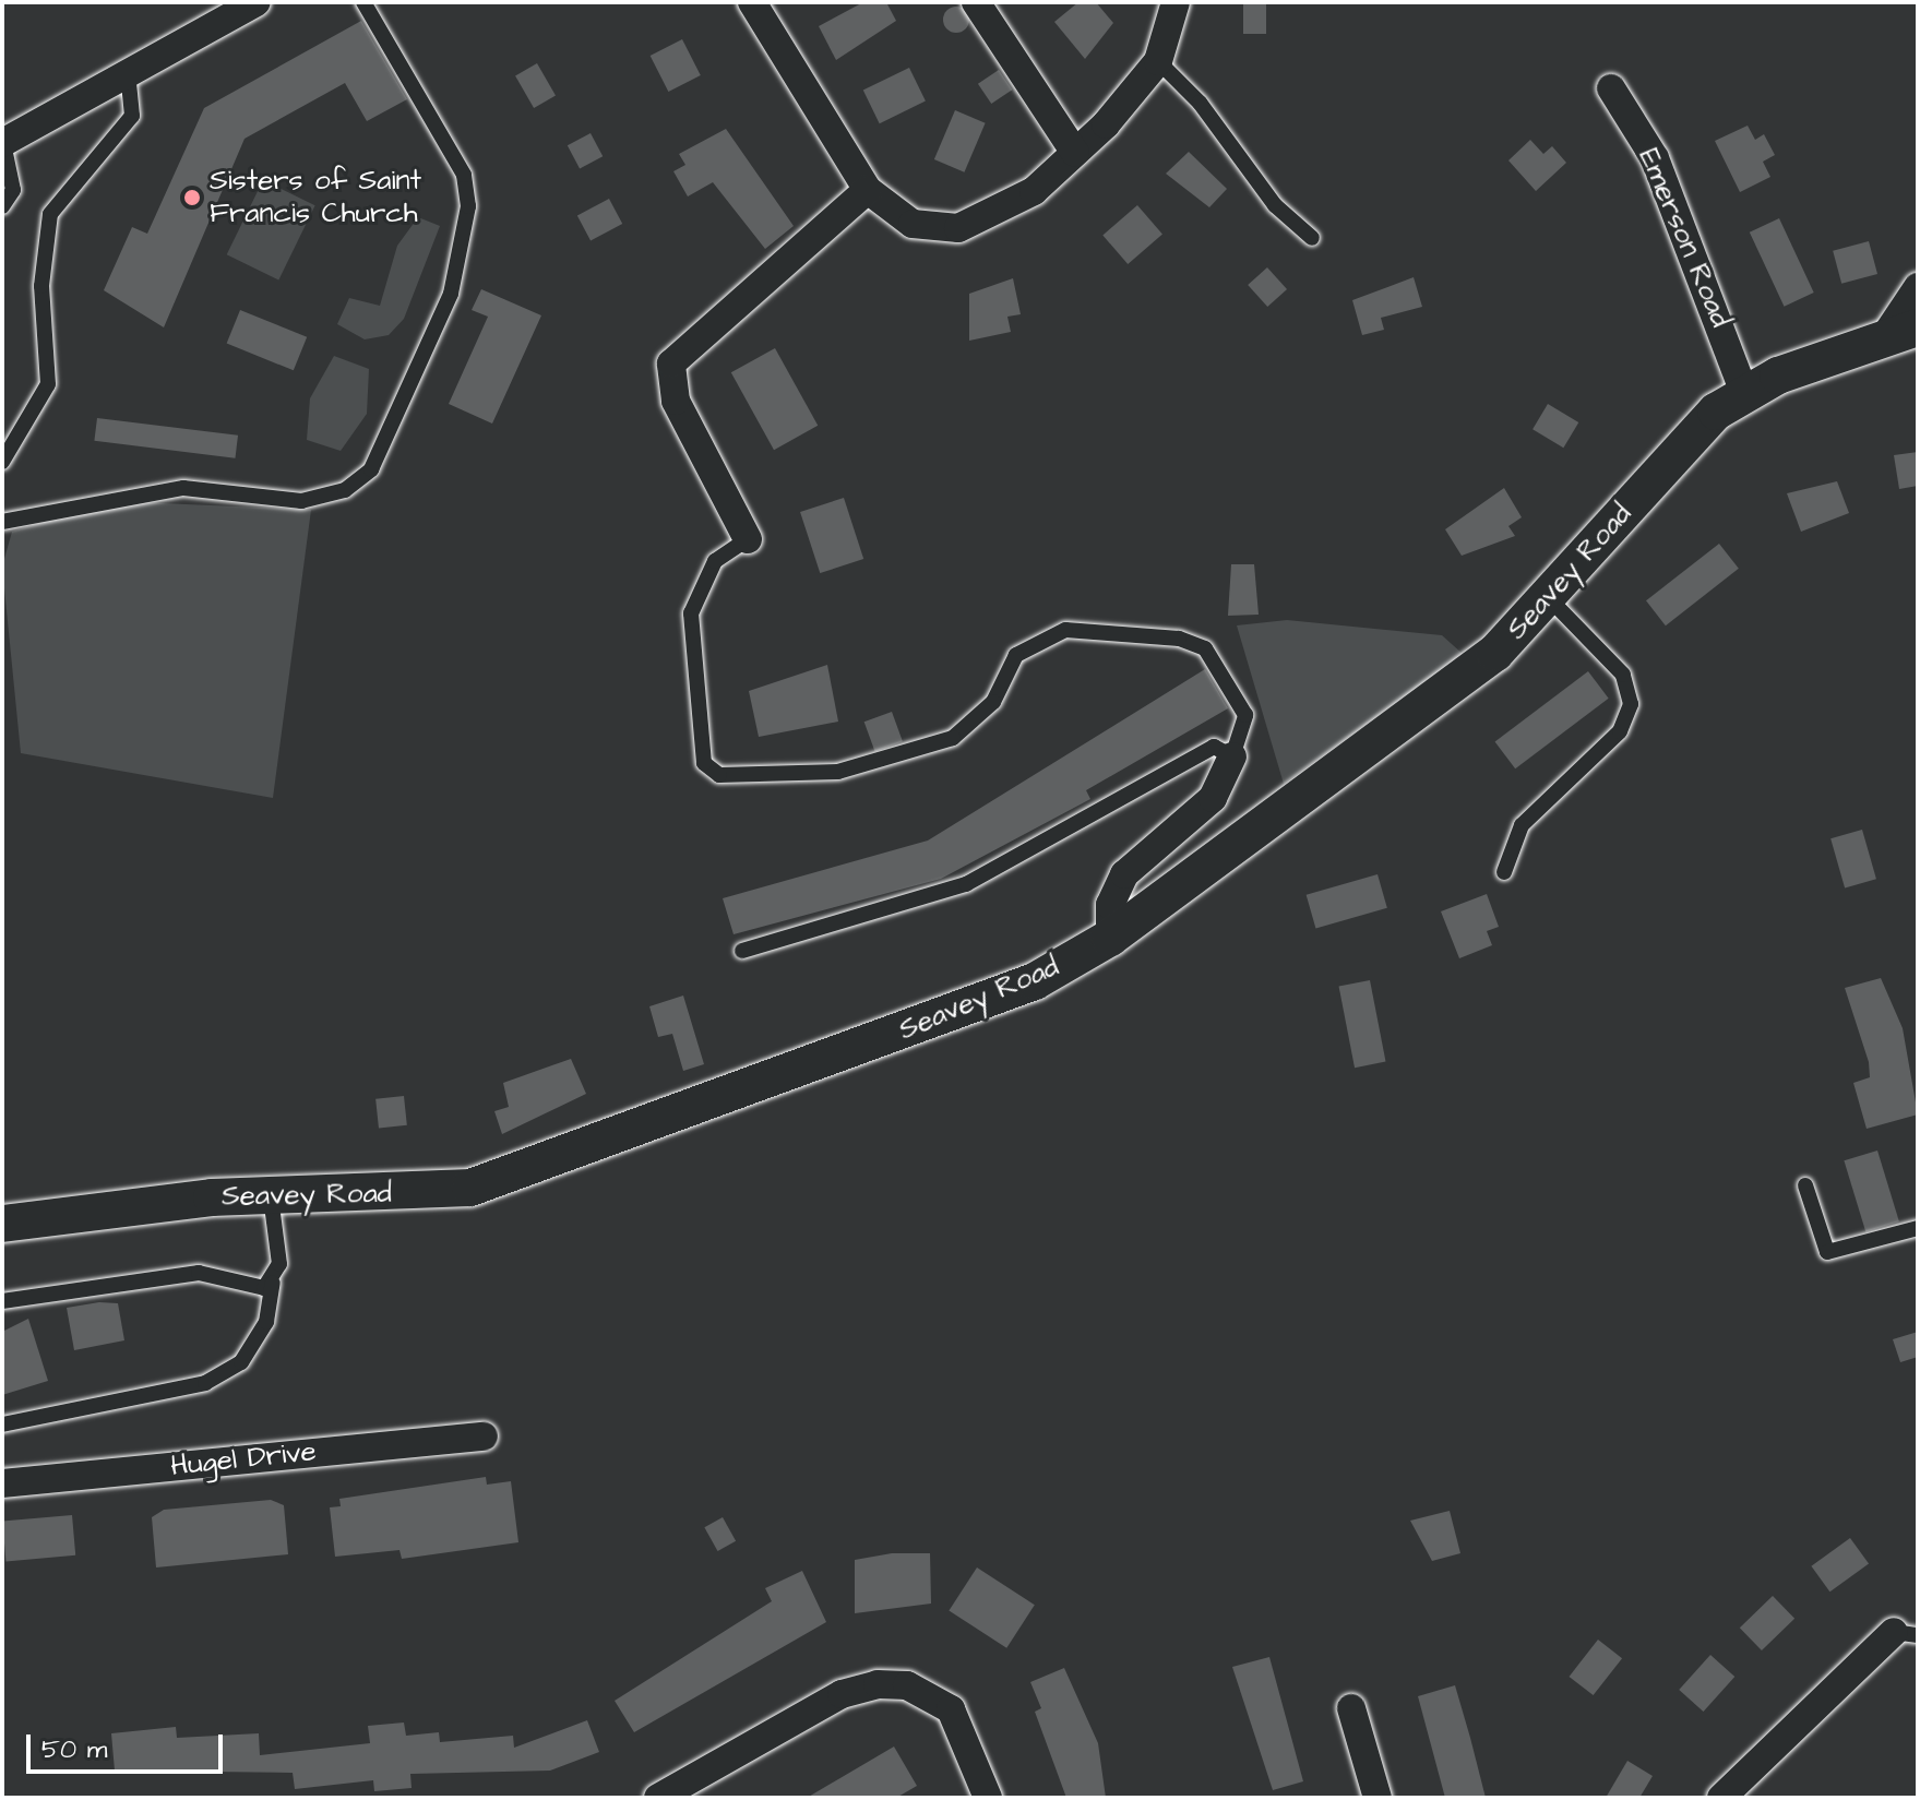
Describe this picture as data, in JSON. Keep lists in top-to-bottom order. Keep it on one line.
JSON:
{"streets":{"street":["Emerson Road","Seavey Road","Hugel Drive"]},"crossings":[["Emerson Road","Seavey Road"]],"places":["Sisters of Saint Francis Church"],"scale_bar":"50 m"}
